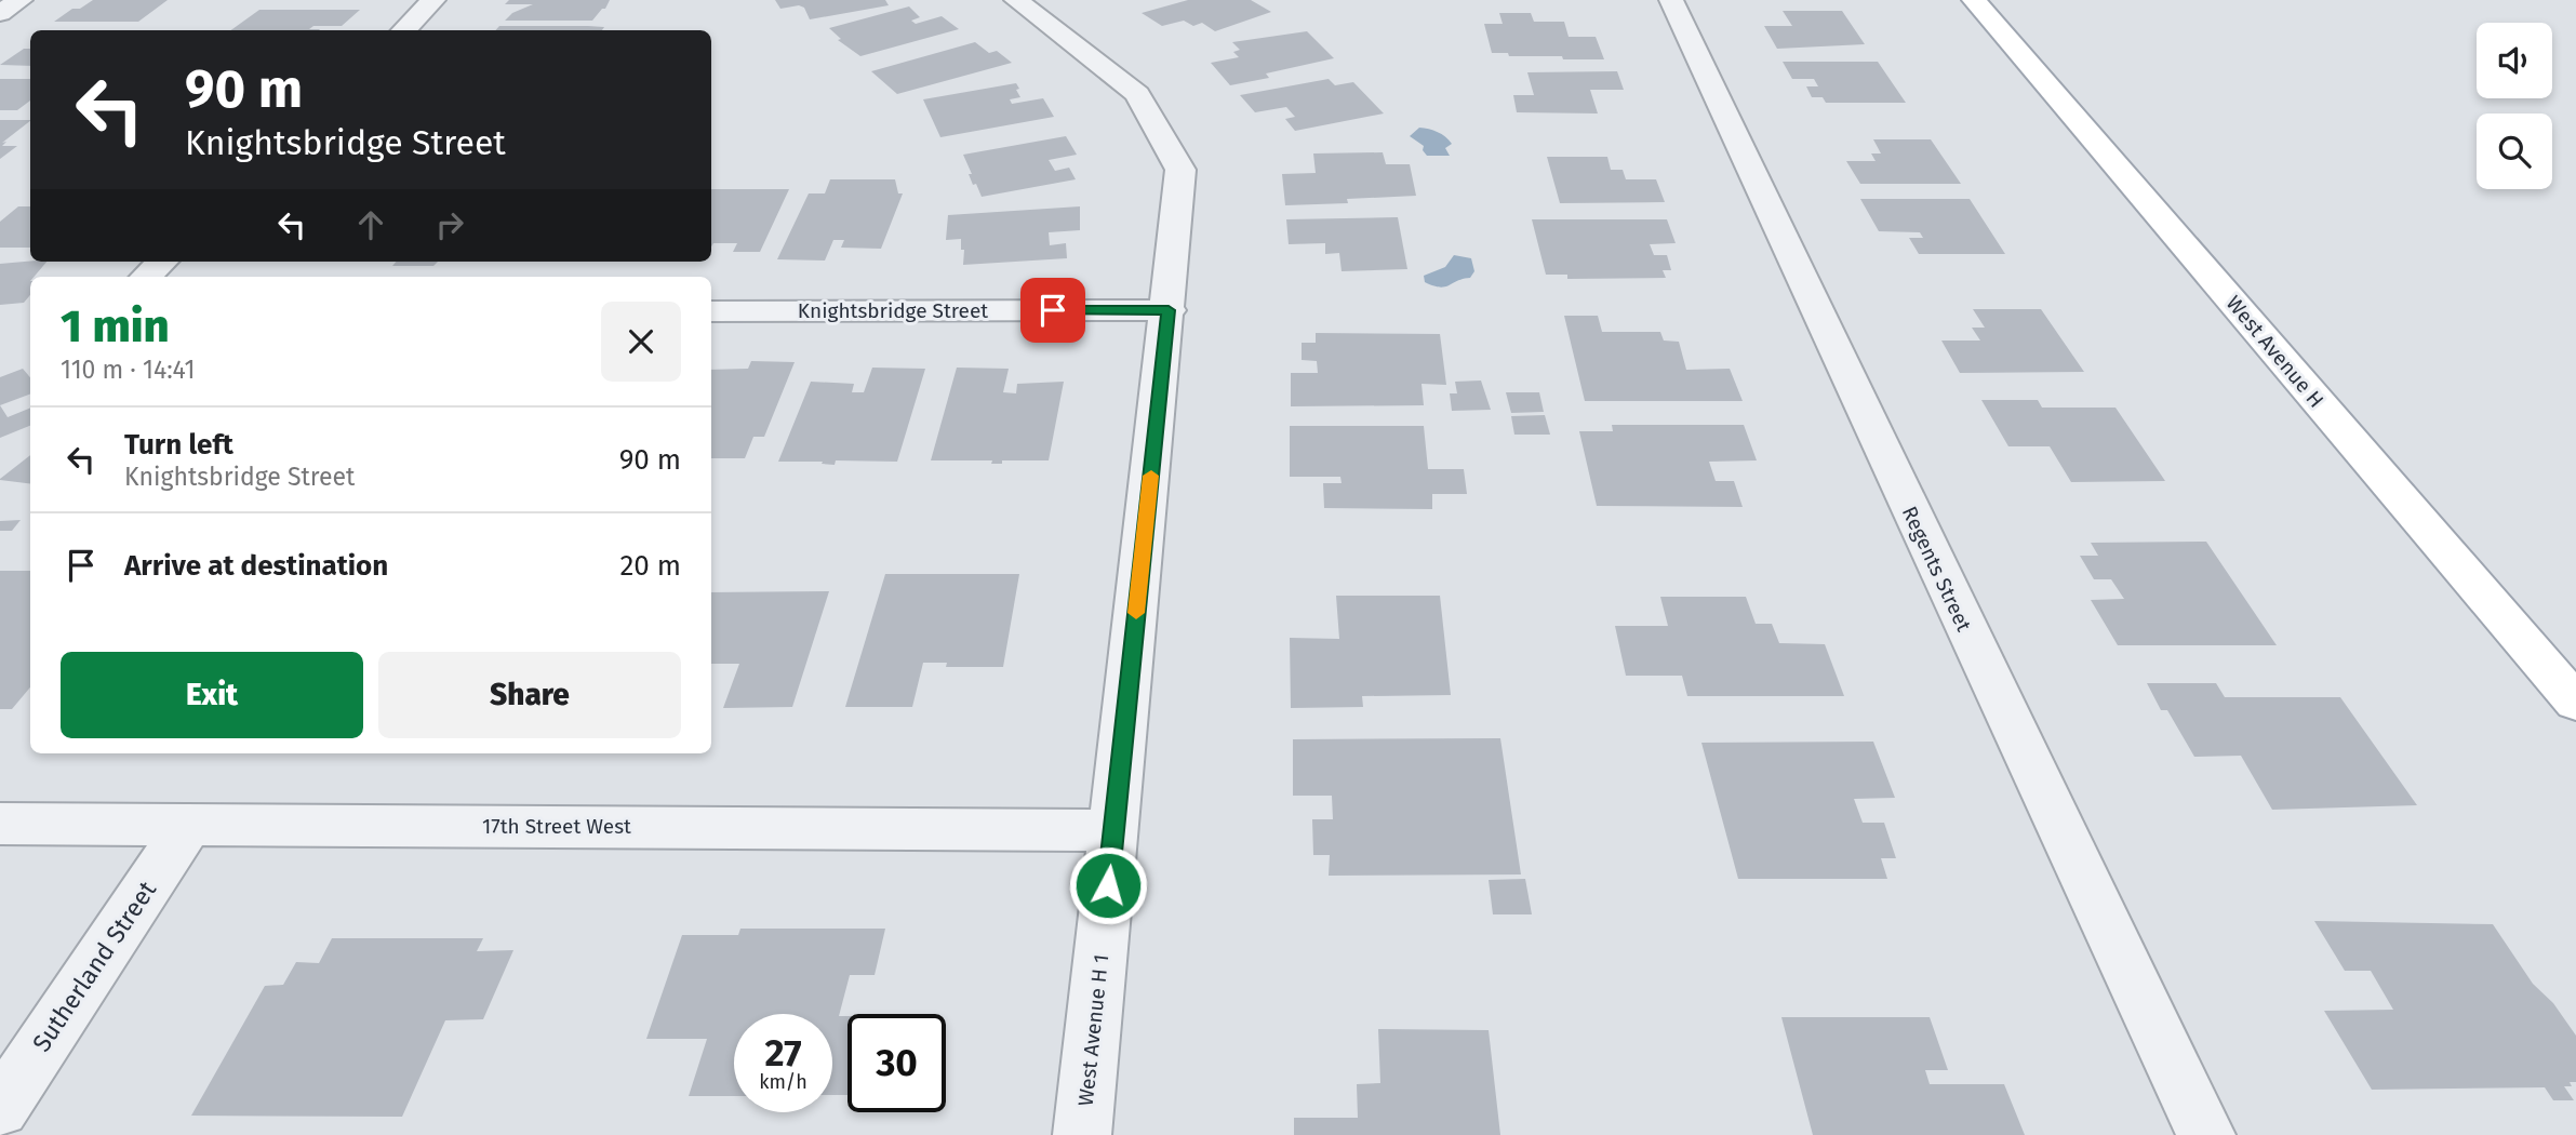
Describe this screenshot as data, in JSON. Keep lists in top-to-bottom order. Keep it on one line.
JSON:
{"streets":{"main road":["West Avenue H"],"street":["Knightsbridge Street","Regents Street","17th Street West","Sutherland Street","West Avenue H 1"]},"crossings":[["Knightsbridge Street","West Avenue H 1"],["17th Street West","Sutherland Street"],["17th Street West","West Avenue H 1"]],"page":{"turn":["90 m","Knightsbridge Street"],"heading":["1 min","110 m · 14:41"],"list":[{"name":"Turn left","note":"Knightsbridge Street","value":"90 m"},{"name":"Arrive at destination","value":"20 m"}],"buttons":["Exit","Share"],"speed":"27 km/h","limit":"30"}}
